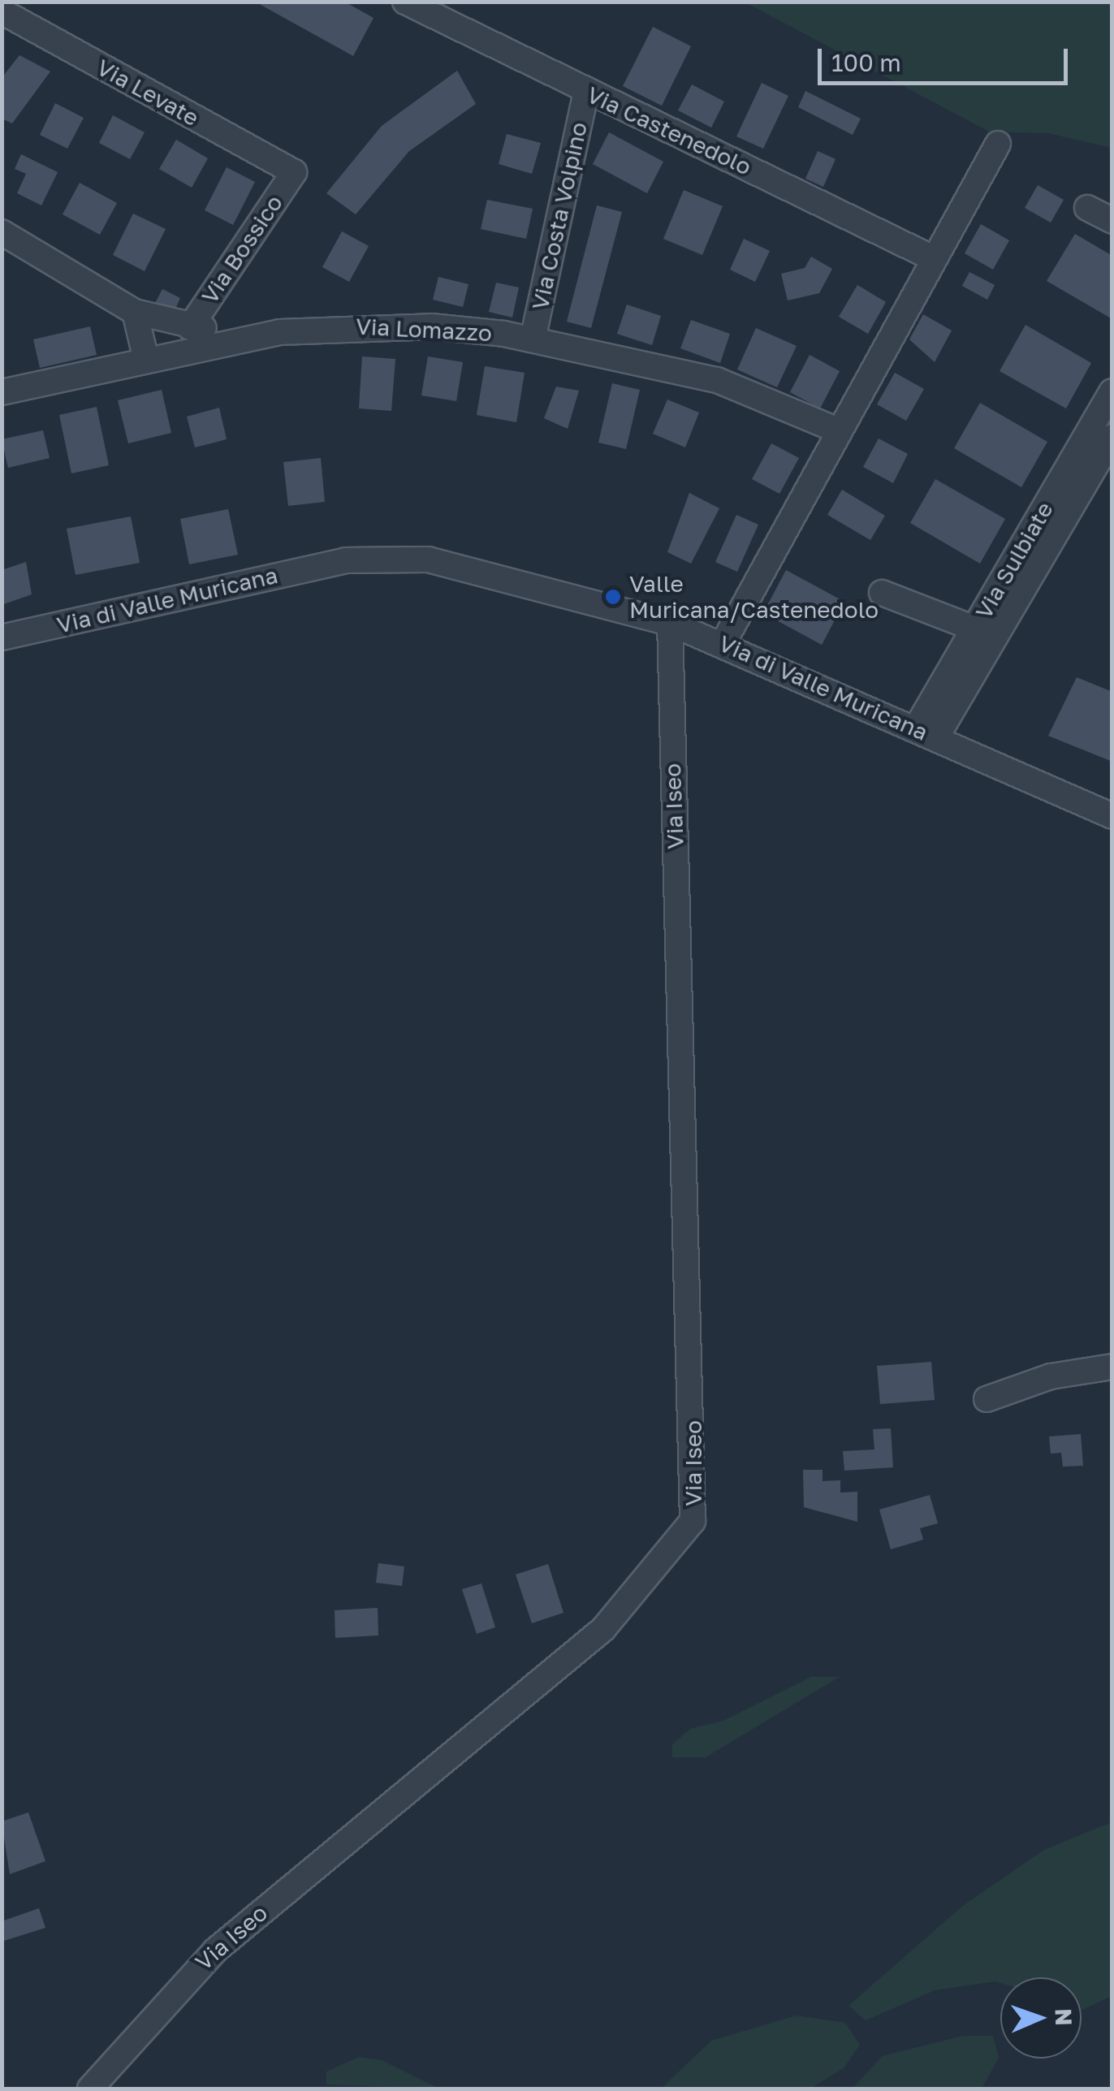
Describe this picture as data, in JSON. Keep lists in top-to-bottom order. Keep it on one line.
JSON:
{"streets":{"street":["Via Levate","Via Castenedolo","Via Costa Volpino","Via Bossico","Via Lomazzo","Via Sulbiate","Via di Valle Muricana","Via Iseo"]},"crossings":[["Via Levate","Via Bossico"],["Via Castenedolo","Via Costa Volpino"],["Via Costa Volpino","Via Lomazzo"],["Via Sulbiate","Via di Valle Muricana"],["Via di Valle Muricana","Via Iseo"]],"places":["Valle Muricana/Castenedolo"],"scale_bar":"100 m","north":"right"}
